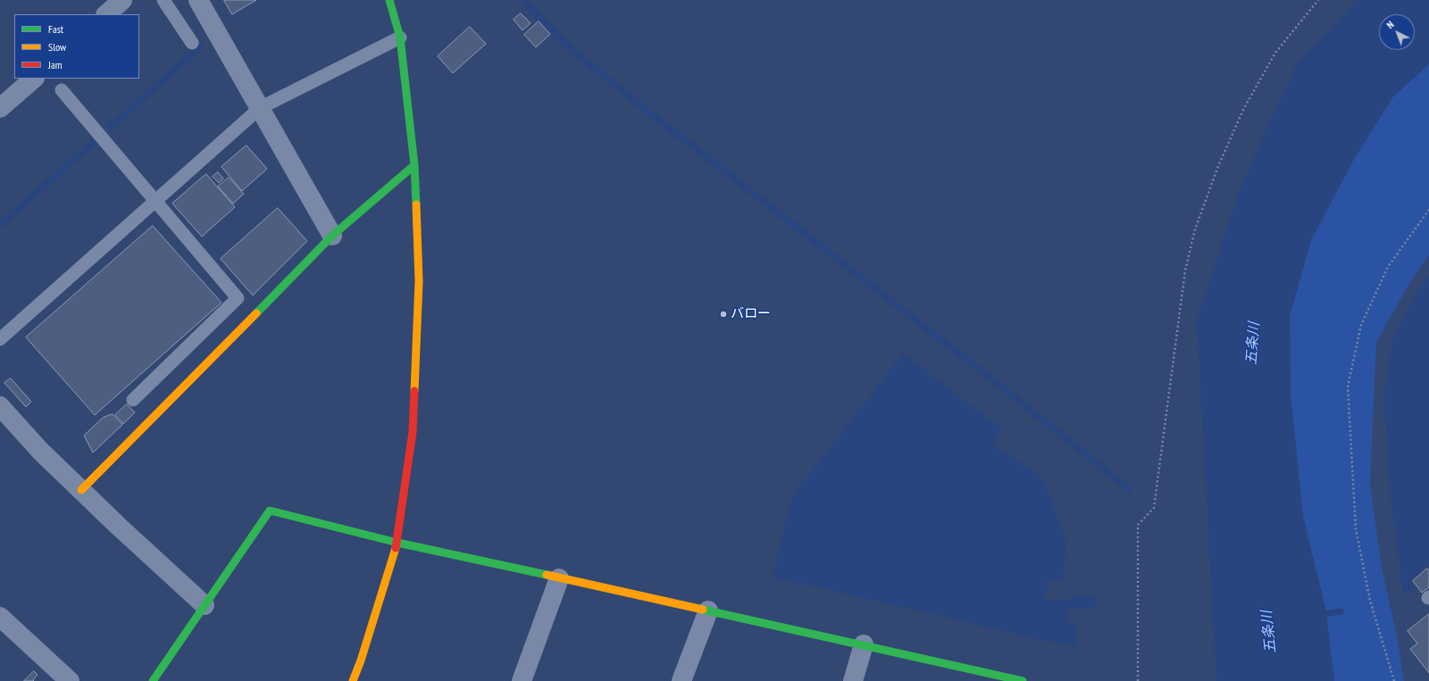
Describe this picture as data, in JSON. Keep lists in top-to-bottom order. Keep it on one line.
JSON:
{"water":["五条川"],"places":["バロー"],"legend":["Fast","Slow","Jam"],"north":"top left"}
